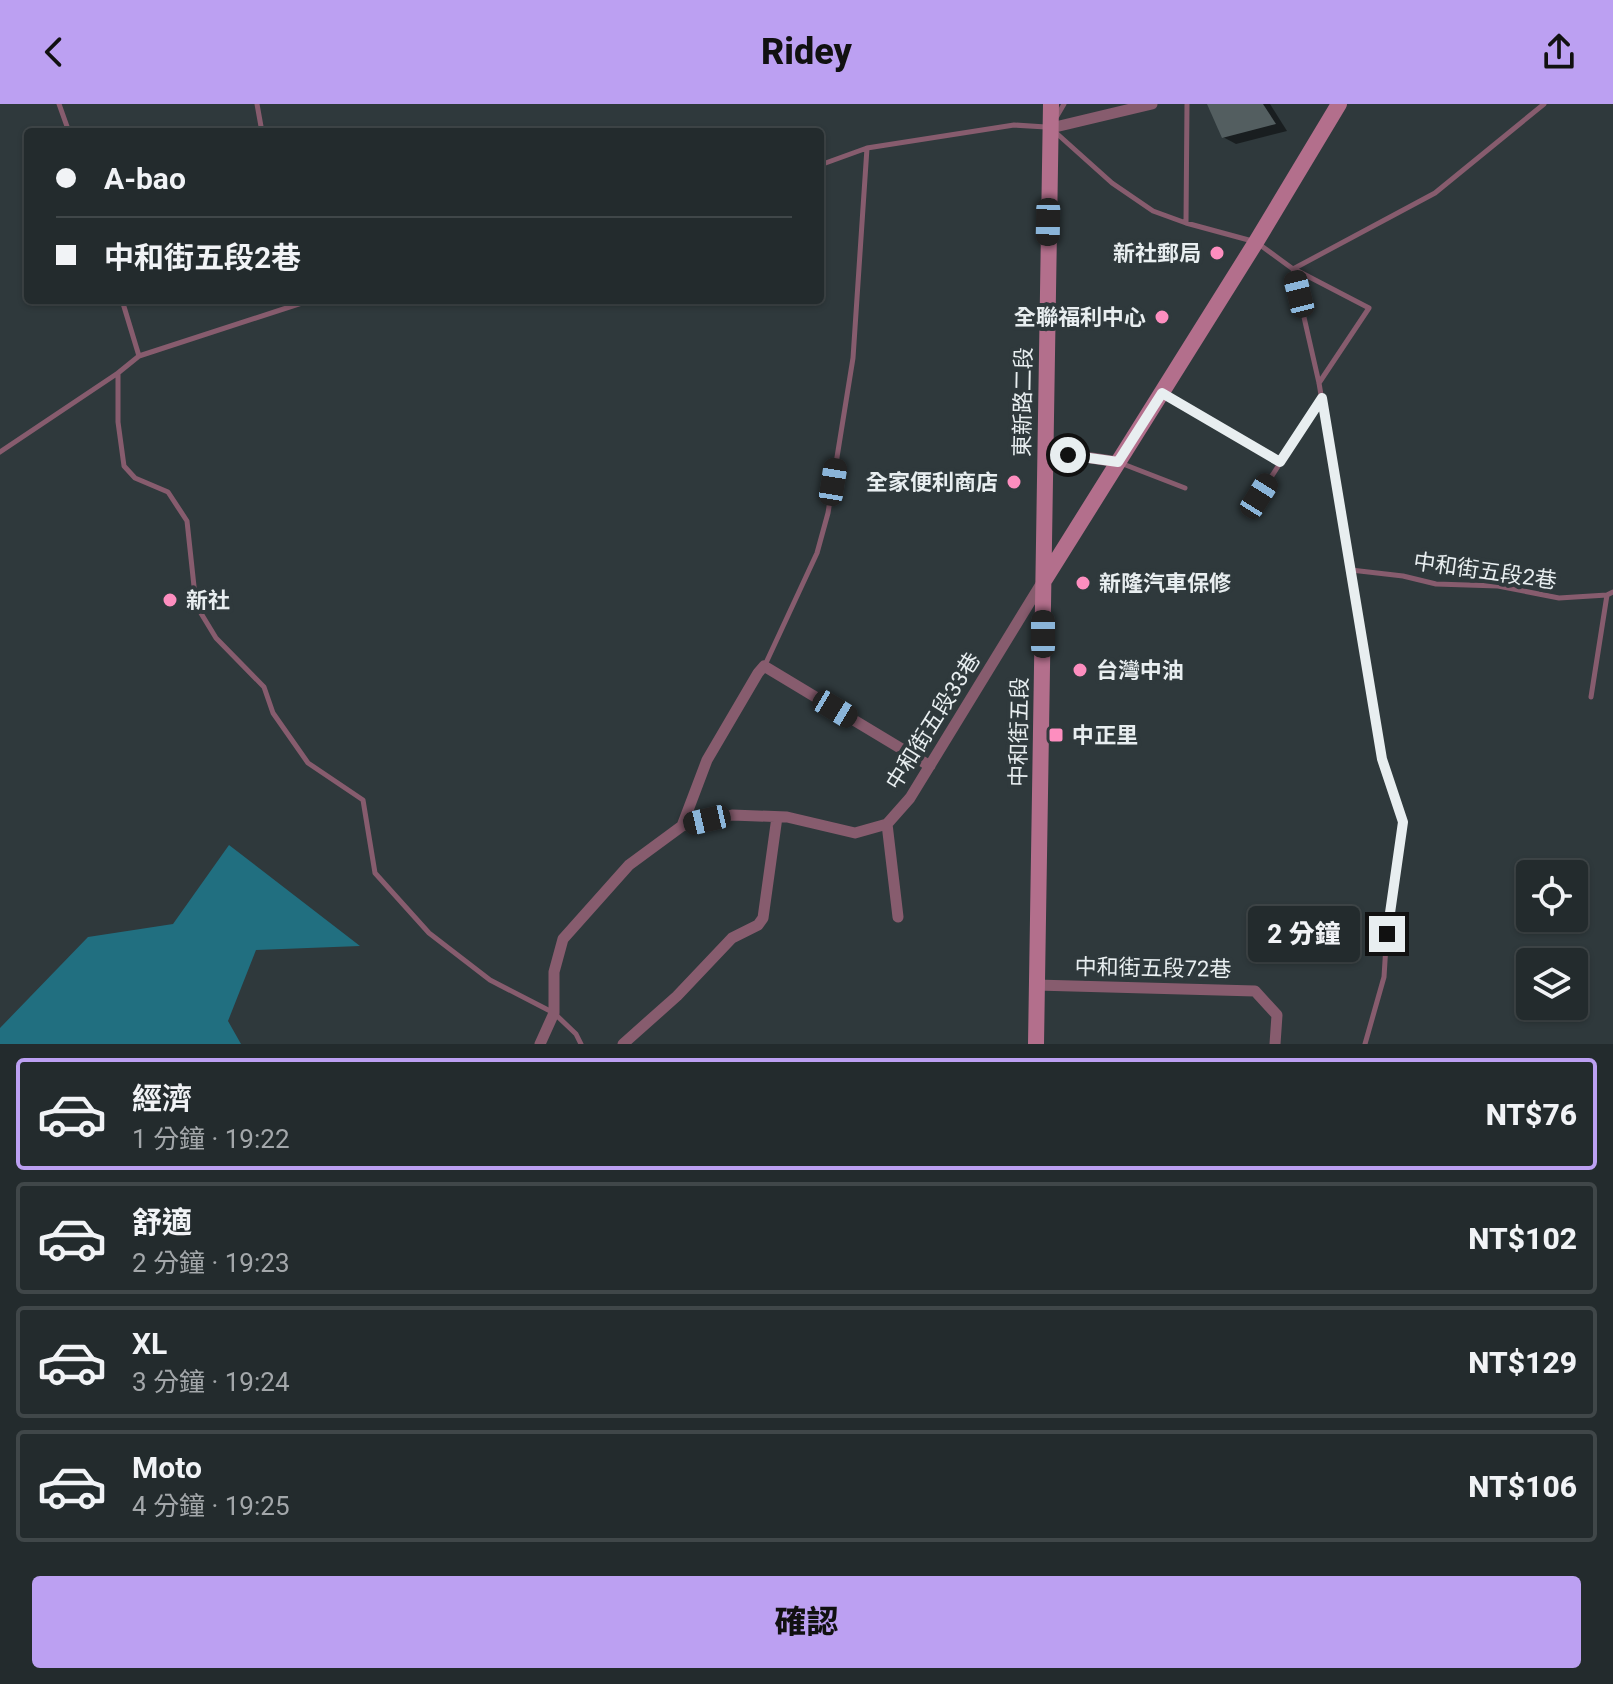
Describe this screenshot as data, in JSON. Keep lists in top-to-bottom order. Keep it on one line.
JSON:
{"streets":{"main road":["東新路二段","中和街五段"],"street":["中和街五段33巷","中和街五段72巷"],"lane":["中和街五段2巷"]},"crossings":[["東新路二段","中和街五段33巷"],["東新路二段","中和街五段"],["中和街五段33巷","中和街五段"],["中和街五段","中和街五段72巷"]],"places":{"other":["新社郵局","全聯福利中心","全家便利商店","新隆汽車保修","新社","台灣中油"],"transit":["中正里"]},"page":{"header":"Ridey","banner":["A-bao","中和街五段2巷"],"bubble":"2 分鐘","list":[{"name":"經濟","note":"1 分鐘 · 19:22","value":"NT$76"},{"name":"舒適","note":"2 分鐘 · 19:23","value":"NT$102"},{"name":"XL","note":"3 分鐘 · 19:24","value":"NT$129"},{"name":"Moto","note":"4 分鐘 · 19:25","value":"NT$106"}],"buttons":"確認"}}
